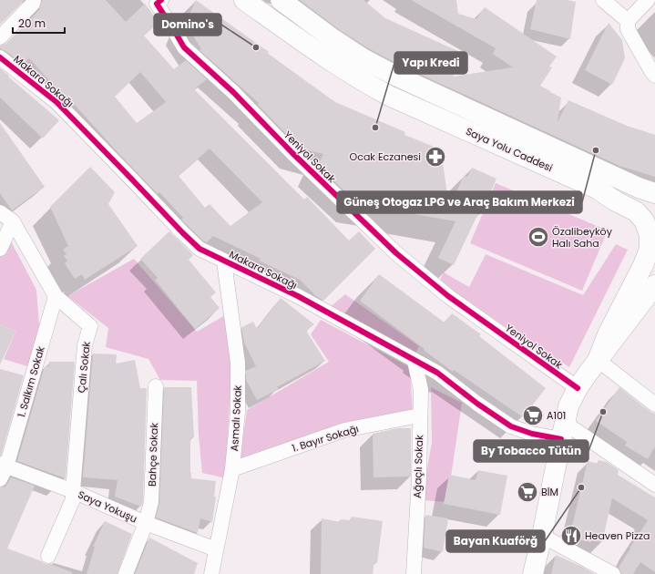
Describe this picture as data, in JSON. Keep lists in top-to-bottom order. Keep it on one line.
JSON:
{"streets":{"main road":["Saya Yolu Caddesi"],"street":["Makara Sokağı","Yeniyol Sokak","Çalı Sokak","1. Salkım Sokak","Asmalı Sokak","1. Bayır Sokağı","Bahçe Sokak","Ağaçlı Sokak","Saya Yokuşu"]},"crossings":[["Makara Sokağı","Asmalı Sokak"],["Makara Sokağı","Ağaçlı Sokak"],["Çalı Sokak","1. Salkım Sokak"],["Çalı Sokak","Saya Yokuşu"],["1. Salkım Sokak","Saya Yokuşu"],["Asmalı Sokak","1. Bayır Sokağı"],["Asmalı Sokak","Saya Yokuşu"],["1. Bayır Sokağı","Ağaçlı Sokak"],["Bahçe Sokak","Saya Yokuşu"]],"places":{"other":["Domino's","Yapı Kredi","Güneş Otogaz LPG ve Araç Bakım Merkezi","By Tobacco Tütün","Bayan Kuaförğ"],"pharmacy":["Ocak Eczanesi"],"sports":["Özalibeyköy Halı Saha"],"supermarket":["A101","BİM"],"restaurant":["Heaven Pizza"]},"scale_bar":"20 m"}
